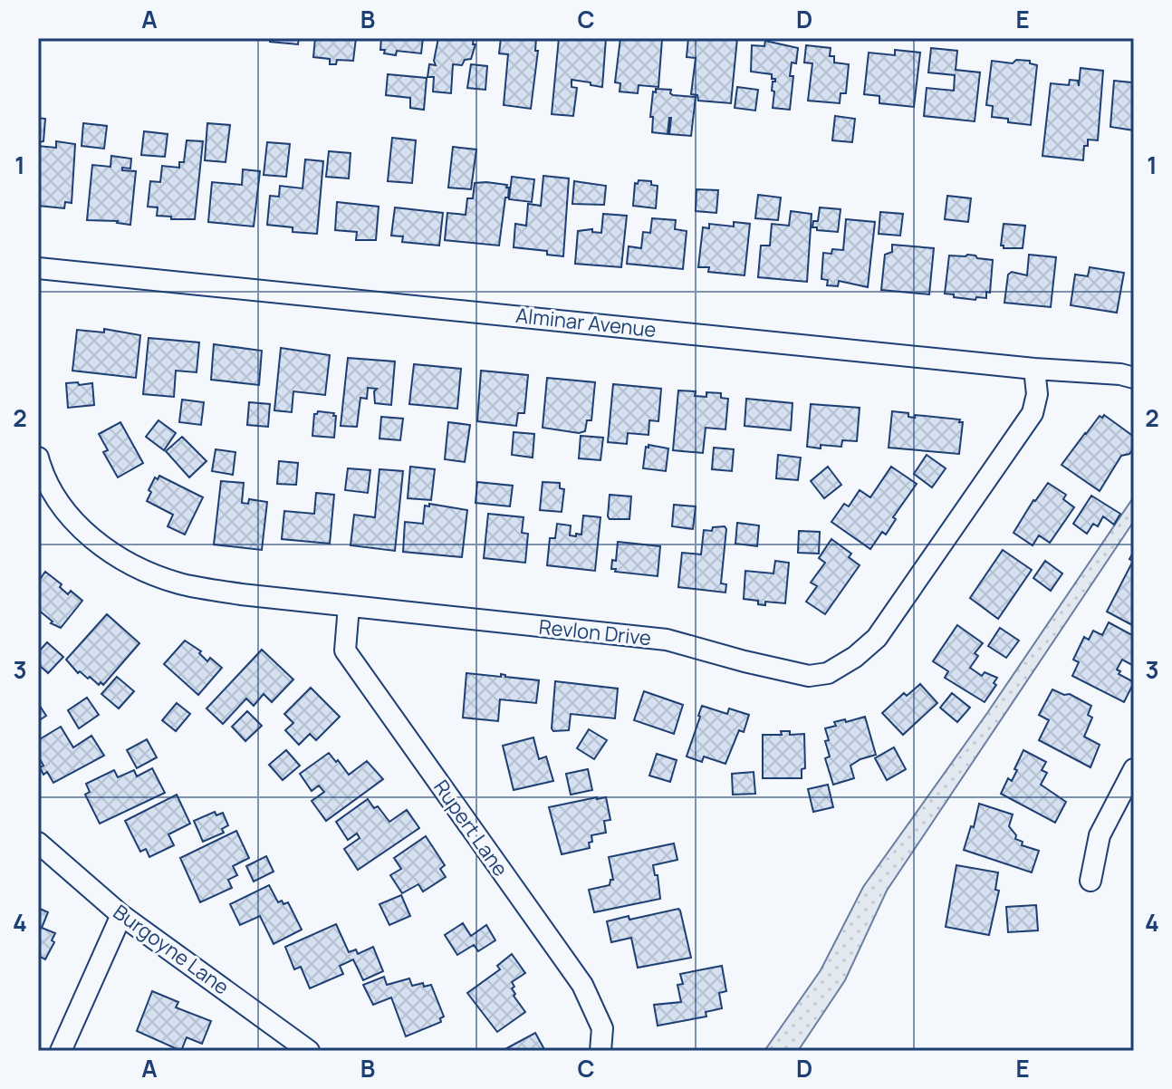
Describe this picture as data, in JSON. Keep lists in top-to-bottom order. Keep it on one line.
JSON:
{"streets":{"street":["Alminar Avenue","Revlon Drive","Rupert Lane","Burgoyne Lane"]},"crossings":[["Alminar Avenue","Revlon Drive"],["Revlon Drive","Rupert Lane"]],"grid":{"columns":["A","B","C","D","E"],"rows":["1","2","3","4"]}}
